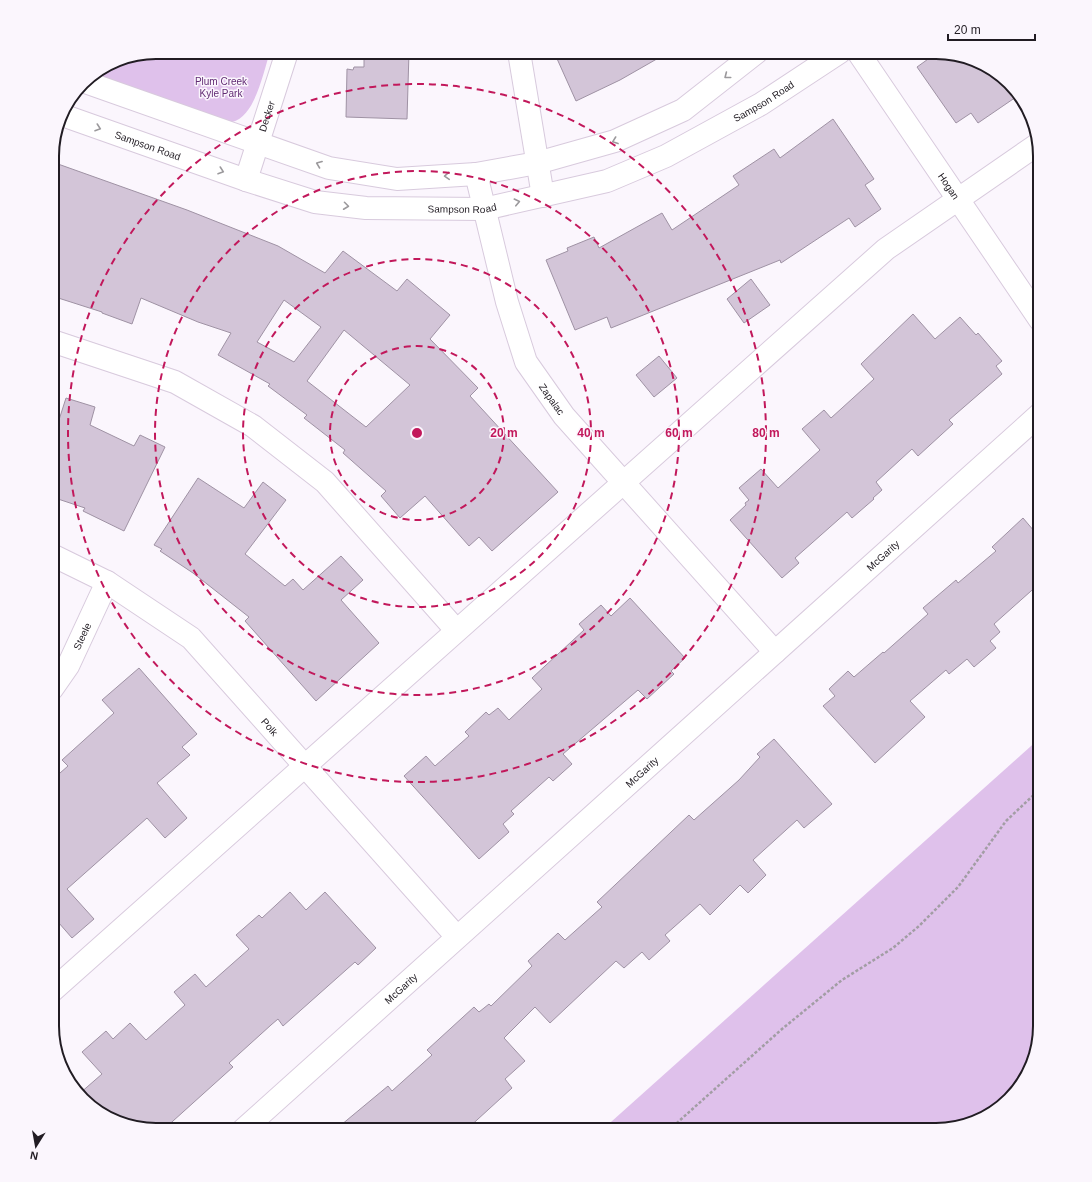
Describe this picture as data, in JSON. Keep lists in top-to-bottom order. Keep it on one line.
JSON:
{"streets":{"street":["Sampson Road","Decker","Hogan","Zapalac","McGarity","Steele","Polk"]},"crossings":[["Sampson Road","Decker"],["Sampson Road","Zapalac"],["Zapalac","McGarity"],["McGarity","Polk"],["Steele","Polk"]],"parks":["Plum Creek Kyle Park"],"scale_bar":"20 m","north":"bottom","rings":["20 m","40 m","60 m","80 m"]}
